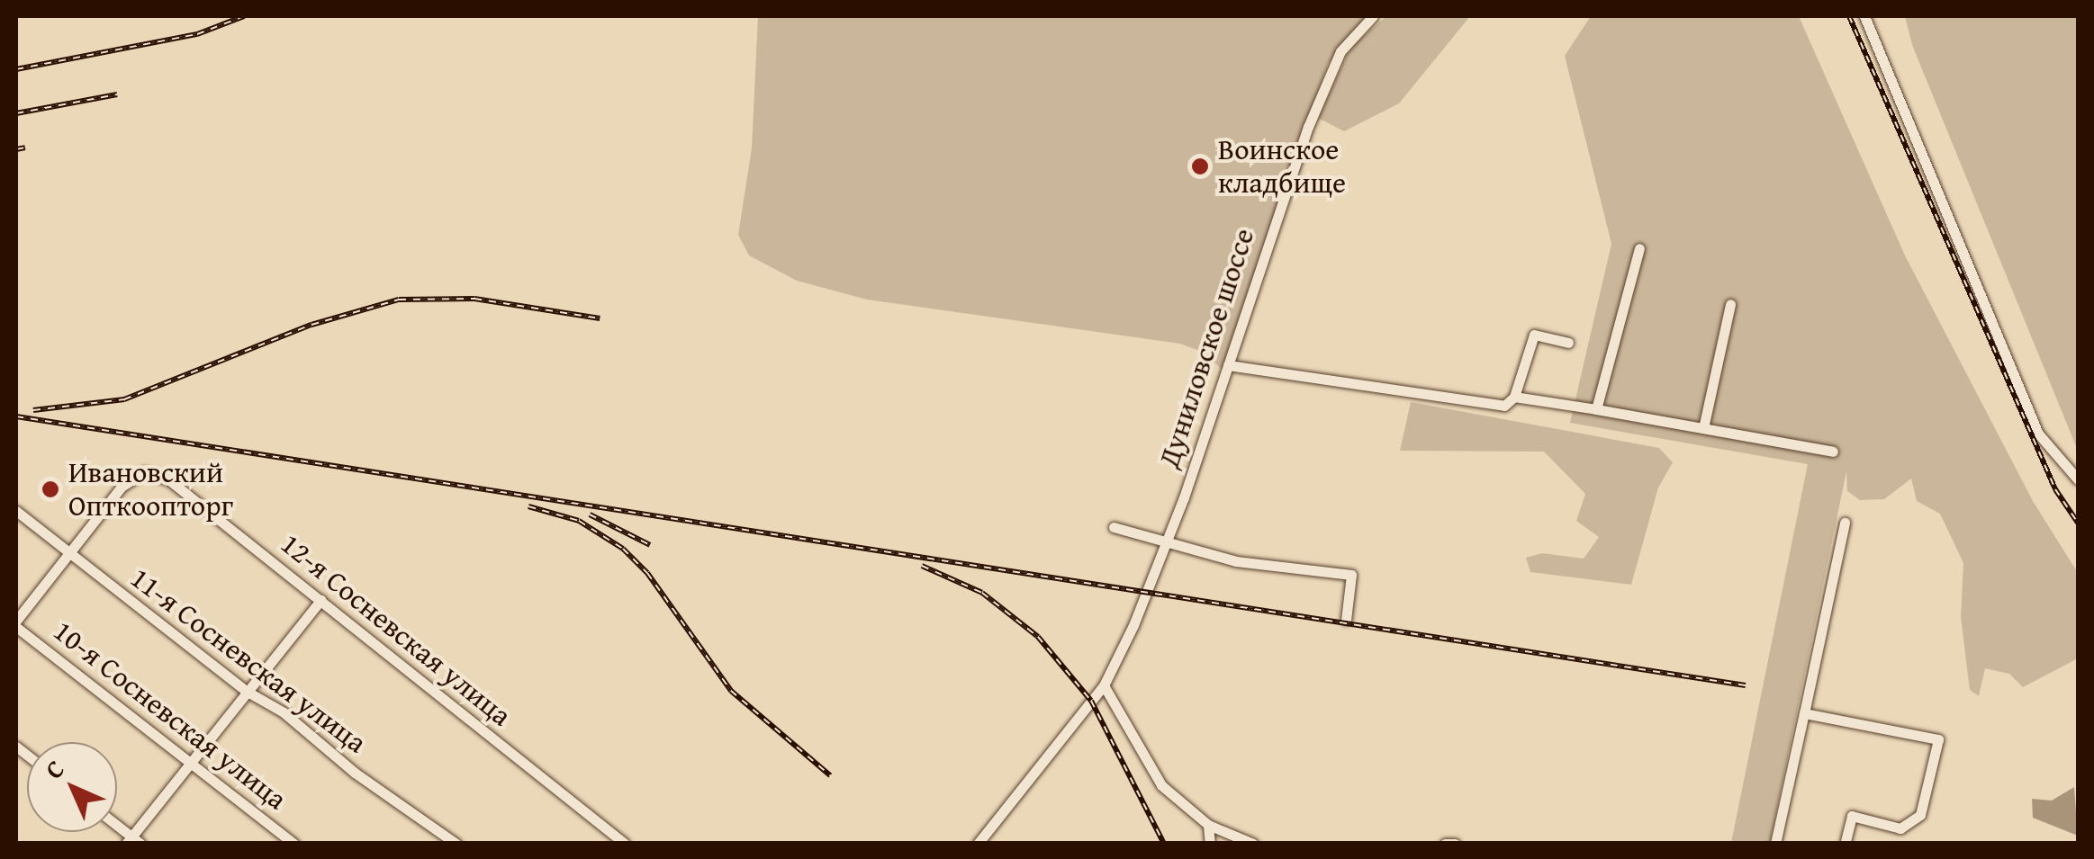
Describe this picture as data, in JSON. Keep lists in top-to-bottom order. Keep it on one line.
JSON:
{"streets":{"street":["Дуниловское шоссе","12-я Сосневская улица","11-я Сосневская улица","10-я Сосневская улица"]},"crossings":[["12-я Сосневская улица","11-я Сосневская улица"]],"places":["Воинское кладбище","Ивановский Опткоопторг"],"north":"top left"}
